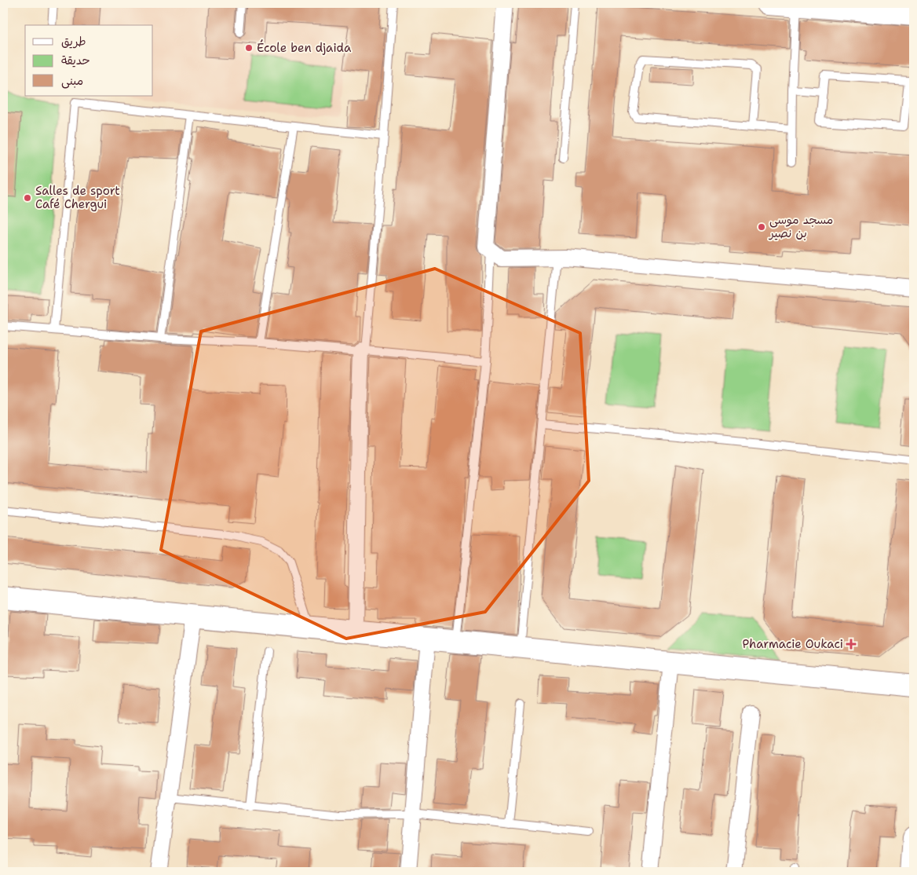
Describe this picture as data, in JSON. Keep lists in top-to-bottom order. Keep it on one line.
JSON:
{"places":{"other":["École ben djaida","Salles de sport Café Chergui","مسجد موسى بن نصير"],"health":["Pharmacie Oukaci"]},"legend":["طريق","حديقة","مبنى"]}
